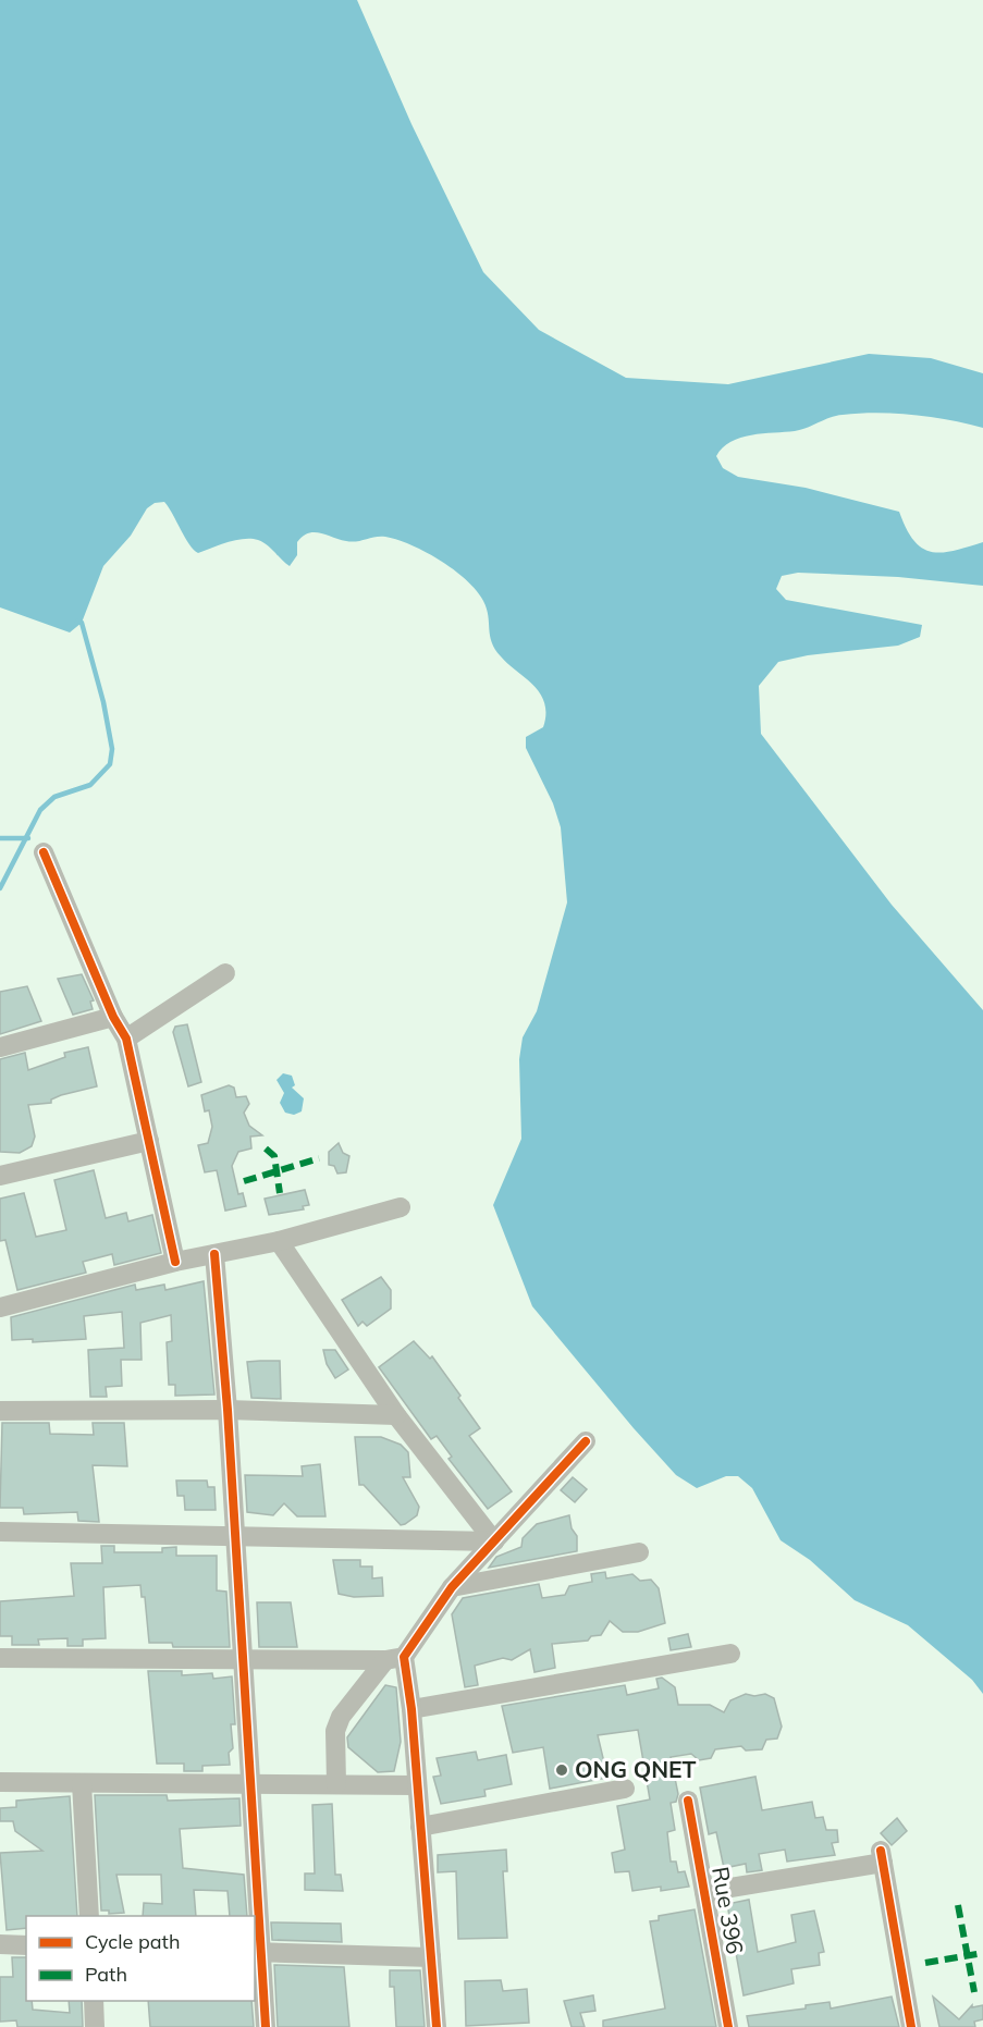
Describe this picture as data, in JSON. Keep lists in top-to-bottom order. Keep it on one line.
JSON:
{"streets":{"street":["Rue 396"]},"places":["ONG QNET"],"legend":["Cycle path","Path"]}
